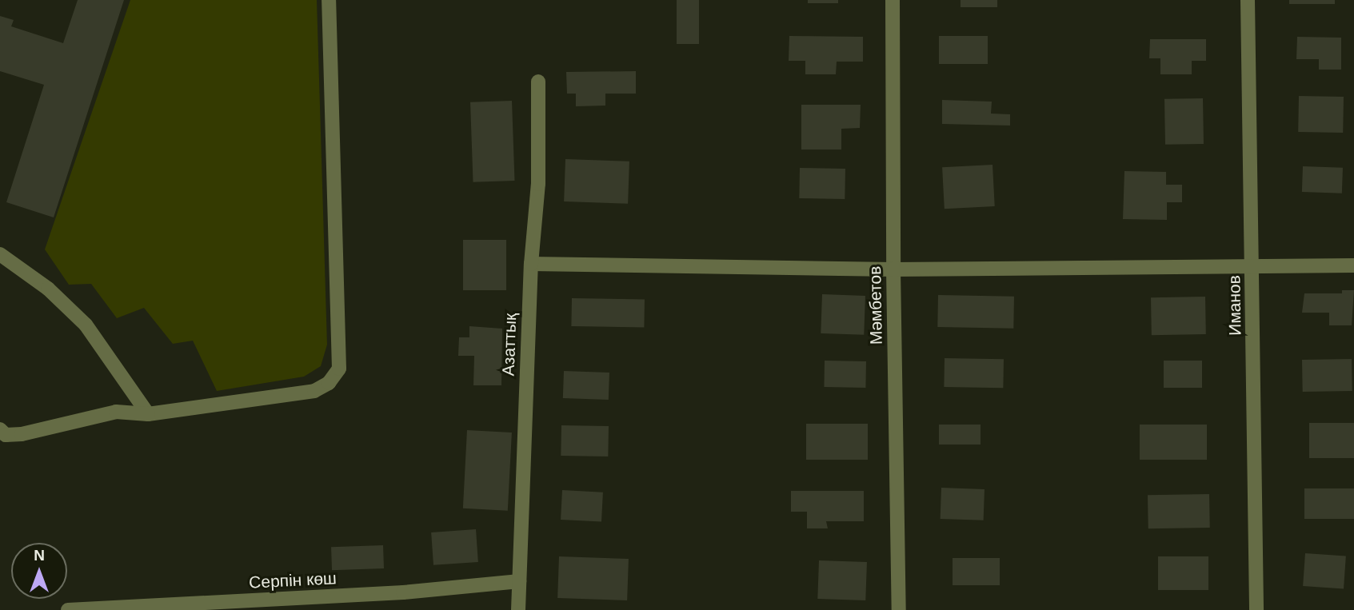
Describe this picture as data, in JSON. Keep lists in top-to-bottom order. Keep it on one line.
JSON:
{"streets":{"street":["Мәмбетов","Иманов","Азаттық","Серпін көш"]},"crossings":[["Азаттық","Серпін көш"]],"north":"top"}
